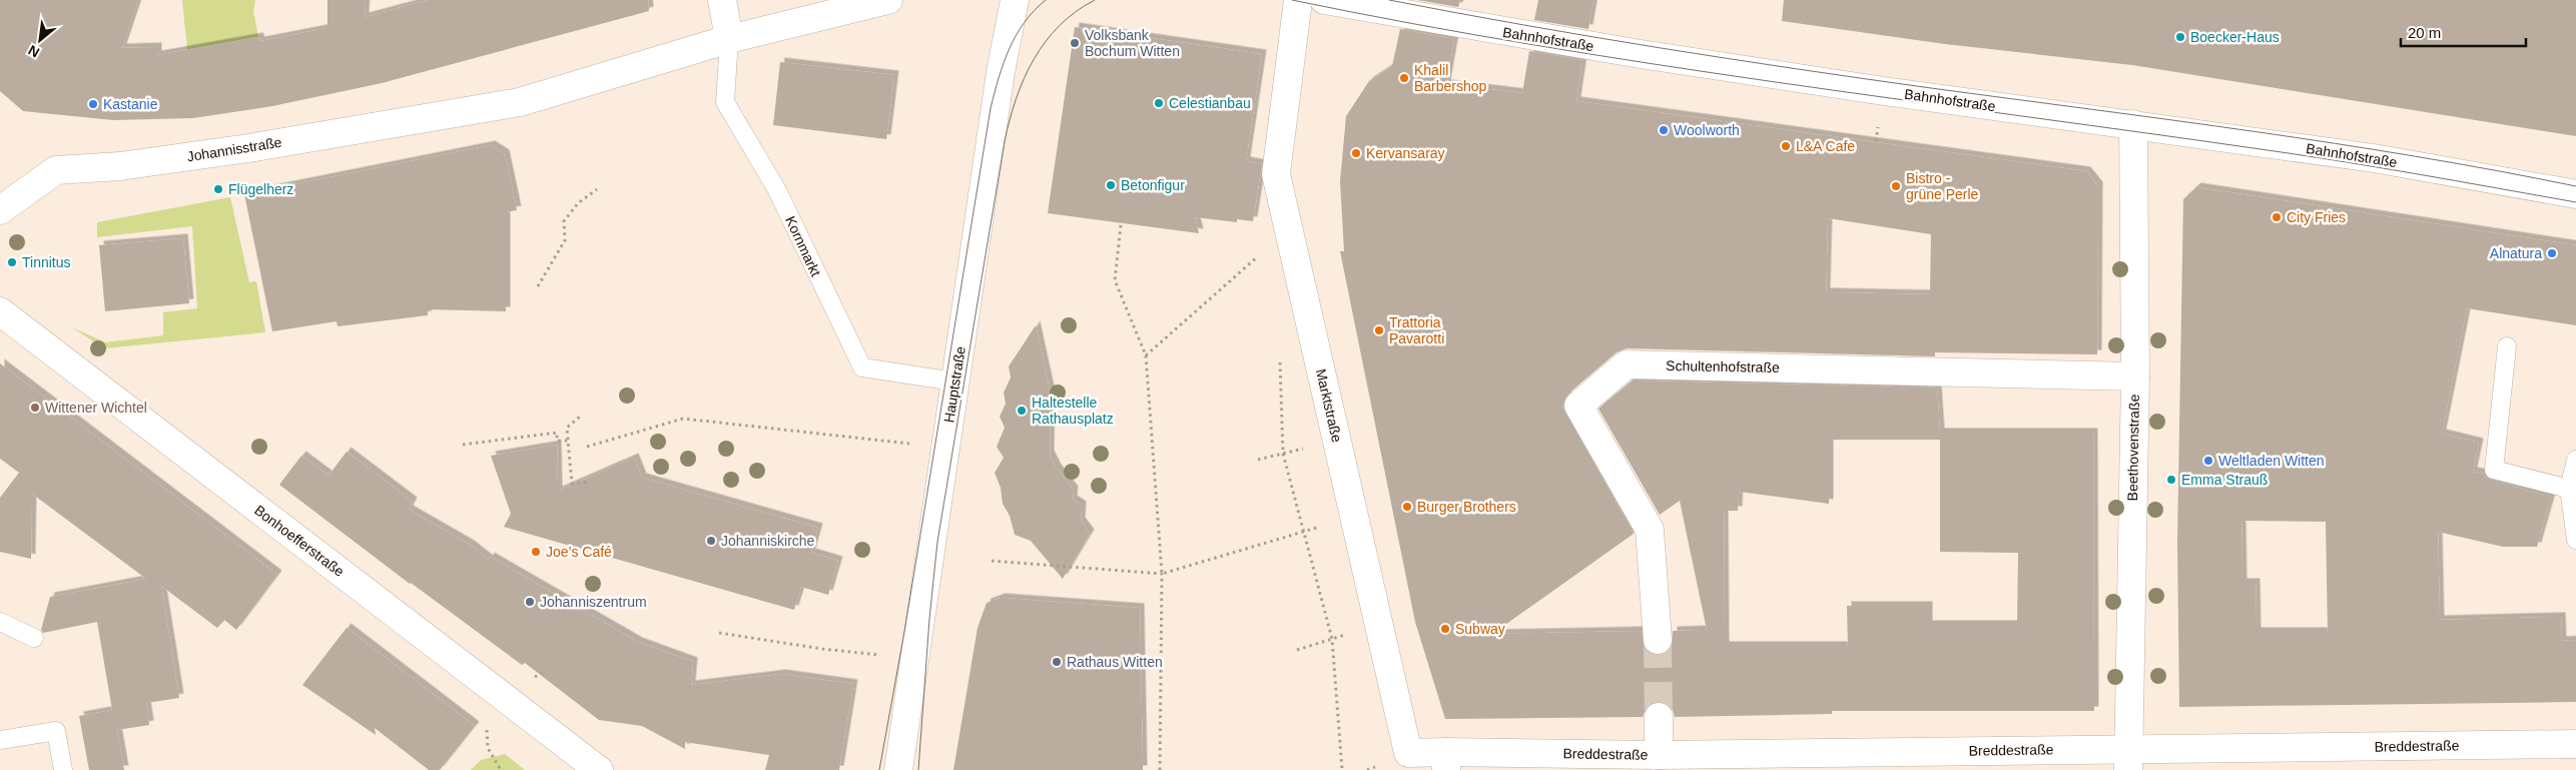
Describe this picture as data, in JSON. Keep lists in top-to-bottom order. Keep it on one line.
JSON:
{"streets":{"street":["Bahnhofstraße","Johannisstraße","Schultenhofstraße","Hauptstraße","Marktstraße","Beethovenstraße","Bonhoefferstraße","Breddestraße"],"lane":["Kornmarkt"]},"crossings":[["Bahnhofstraße","Beethovenstraße"],["Johannisstraße","Kornmarkt"],["Kornmarkt","Hauptstraße"],["Schultenhofstraße","Beethovenstraße"],["Marktstraße","Breddestraße"],["Beethovenstraße","Breddestraße"]],"places":["Boecker-Haus","Volksbank Bochum Witten","Khalil Barbershop","Celestianbau","Kastanie","Woolworth","L&A Cafe","Kervansaray","Betonfigur","Bistro - grüne Perle","Flügelherz","City Fries","Alnatura","Tinnitus","Trattoria Pavarotti","Wittener Wichtel","Haltestelle Rathausplatz","Weltladen Witten","Emma Strauß","Burger Brothers","Johanniskirche","Joe’s Café","Johanniszentrum","Subway","Rathaus Witten"],"scale_bar":"20 m","north":"bottom left"}
